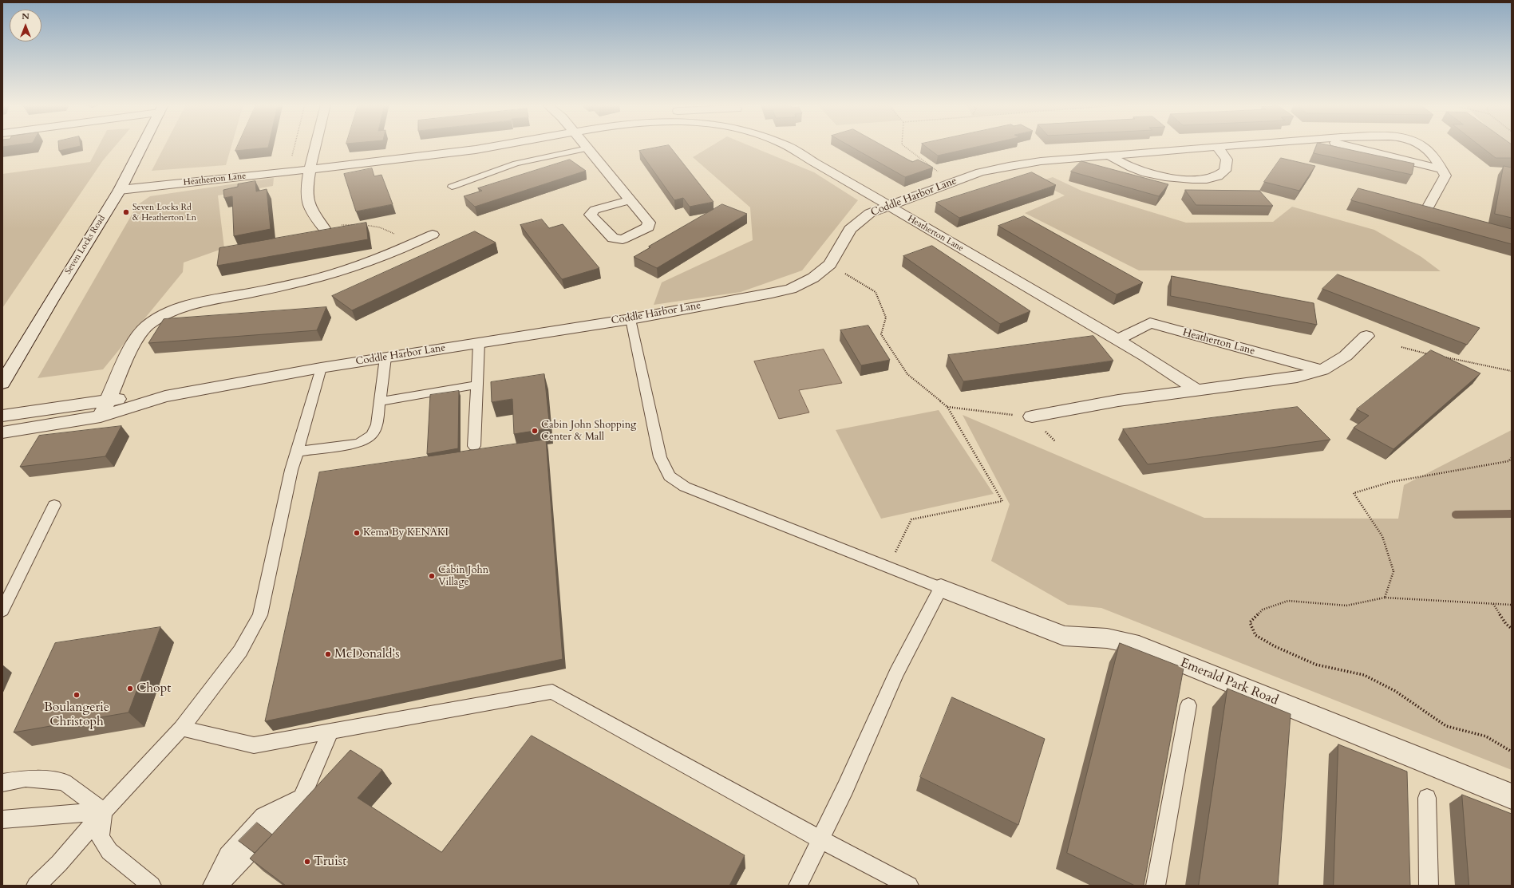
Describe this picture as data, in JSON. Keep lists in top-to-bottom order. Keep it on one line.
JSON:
{"streets":{"street":["Heatherton Lane","Coddle Harbor Lane","Seven Locks Road","Emerald Park Road"]},"crossings":[["Heatherton Lane","Coddle Harbor Lane"],["Heatherton Lane","Seven Locks Road"]],"places":["Seven Locks Rd & Heatherton Ln","Cabin John Shopping Center & Mall","Kema By KENAKI","Cabin John Village","McDonald's","Chopt","Boulangerie Christoph","Truist"],"north":"top"}
